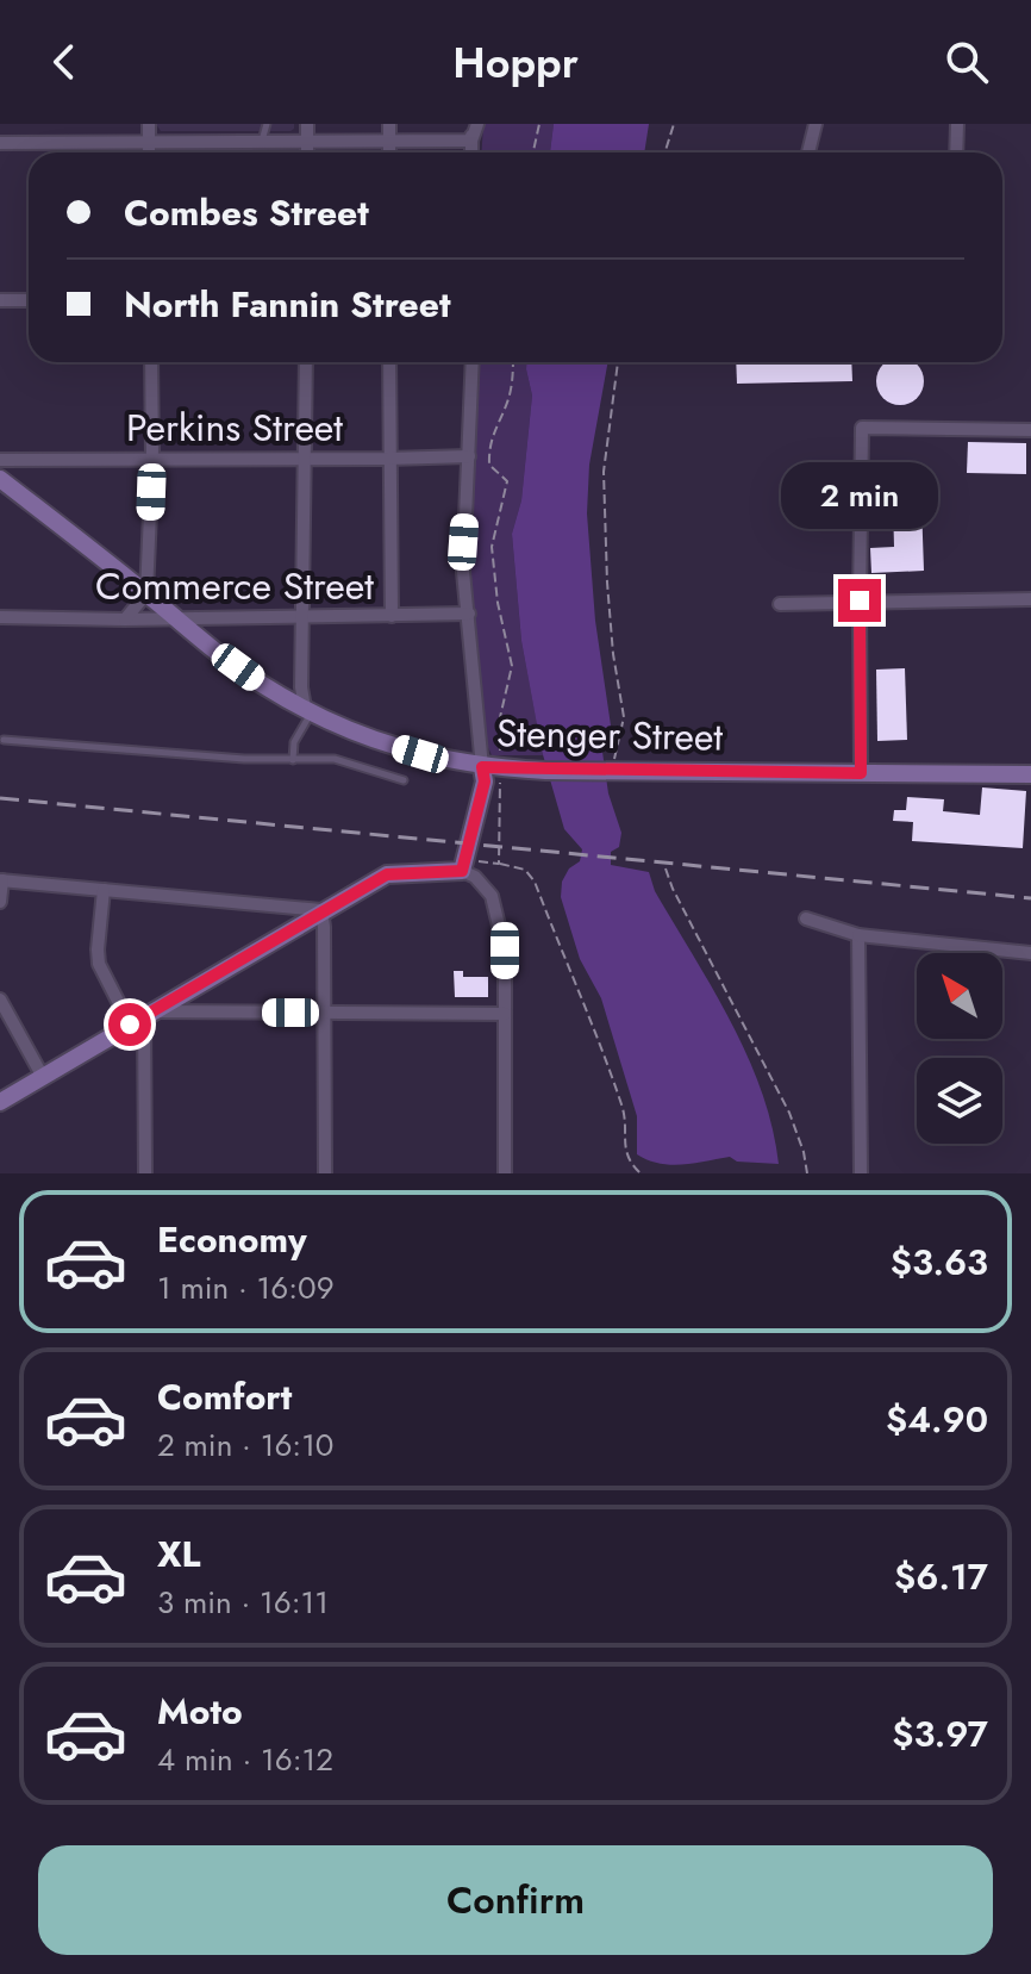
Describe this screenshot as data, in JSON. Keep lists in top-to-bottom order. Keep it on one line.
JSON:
{"streets":{"street":["Perkins Street","Commerce Street","Stenger Street"]},"crossings":[["Commerce Street","Stenger Street"]],"north":"top left","page":{"header":"Hoppr","banner":["Combes Street","North Fannin Street"],"bubble":"2 min","list":[{"name":"Economy","note":"1 min · 16:09","value":"$3.63"},{"name":"Comfort","note":"2 min · 16:10","value":"$4.90"},{"name":"XL","note":"3 min · 16:11","value":"$6.17"},{"name":"Moto","note":"4 min · 16:12","value":"$3.97"}],"buttons":"Confirm"}}
